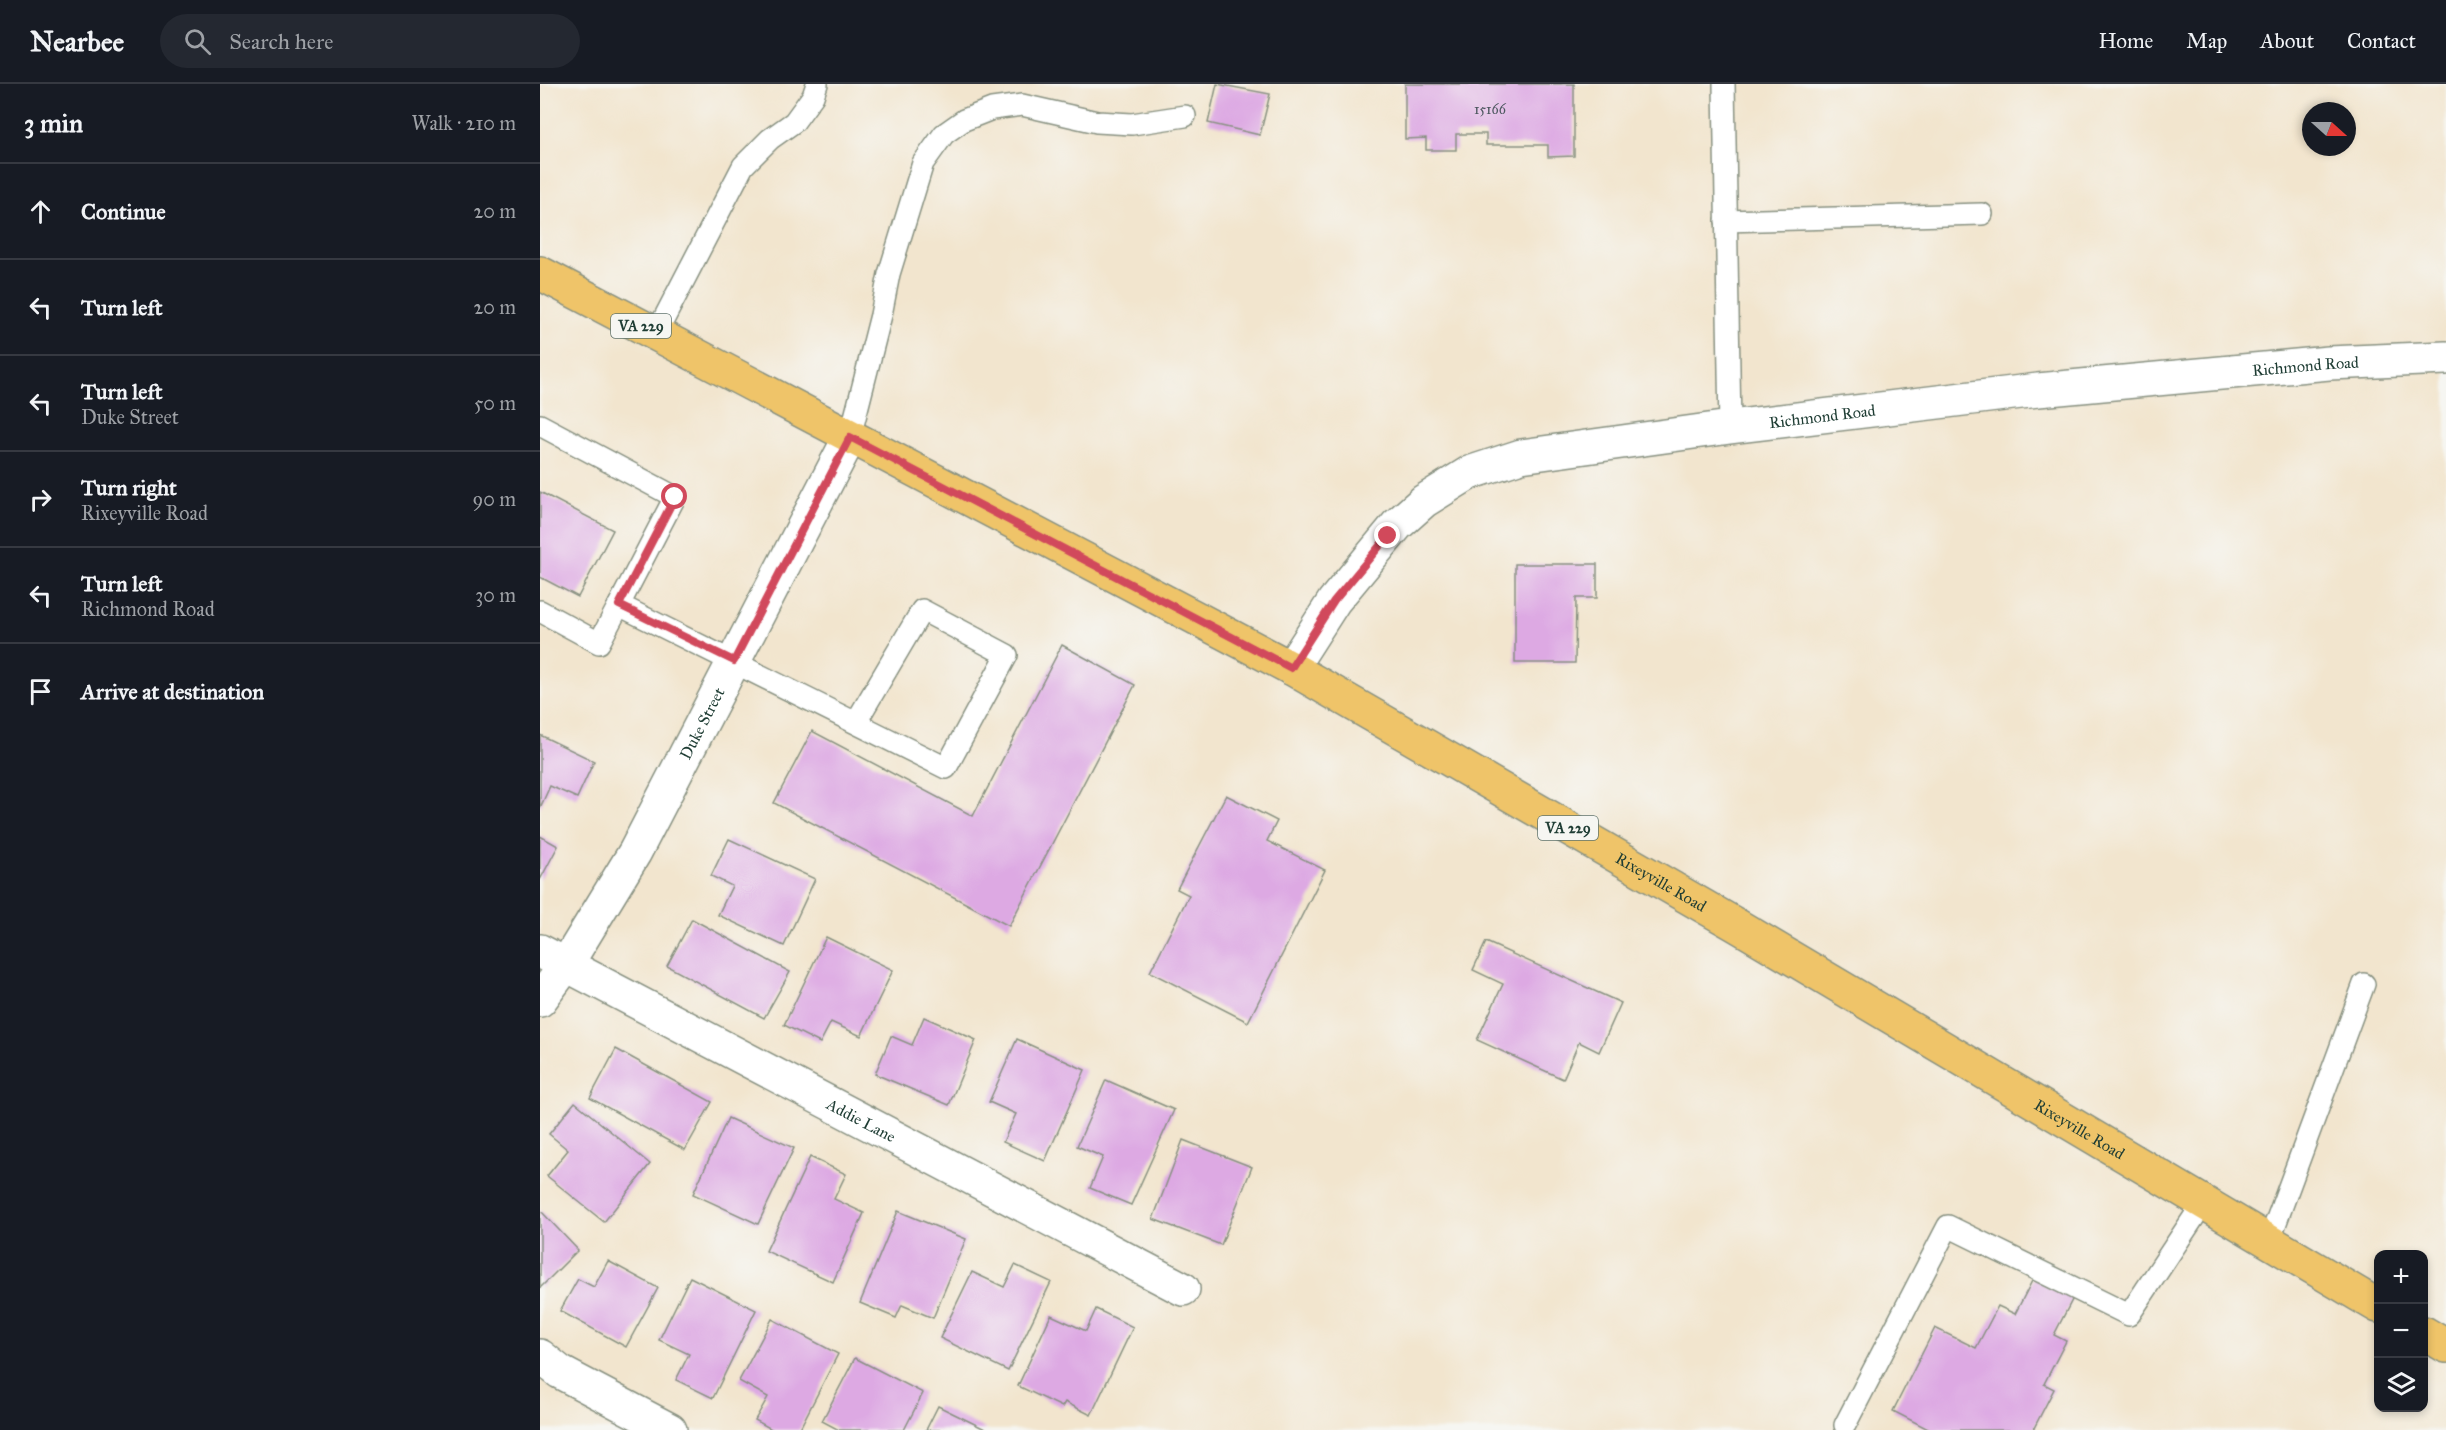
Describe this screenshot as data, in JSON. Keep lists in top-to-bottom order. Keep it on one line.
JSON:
{"streets":{"main road":["VA 229","Rixeyville Road"],"street":["Richmond Road","Duke Street","Addie Lane"]},"crossings":[["VA 229","Rixeyville Road"],["Richmond Road","Rixeyville Road"],["Duke Street","Rixeyville Road"],["Duke Street","Addie Lane"]],"house_numbers":["15166"],"north":"right","page":{"header":"Nearbee","search":"Search here","nav":["Home","Map","About","Contact"],"heading":["3 min","Walk · 210 m"],"list":[["Continue","20 m"],["Turn left","20 m"],["Turn left","Duke Street","50 m"],["Turn right","Rixeyville Road","90 m"],["Turn left","Richmond Road","30 m"],"Arrive at destination"],"map_buttons":["+","−"]}}
